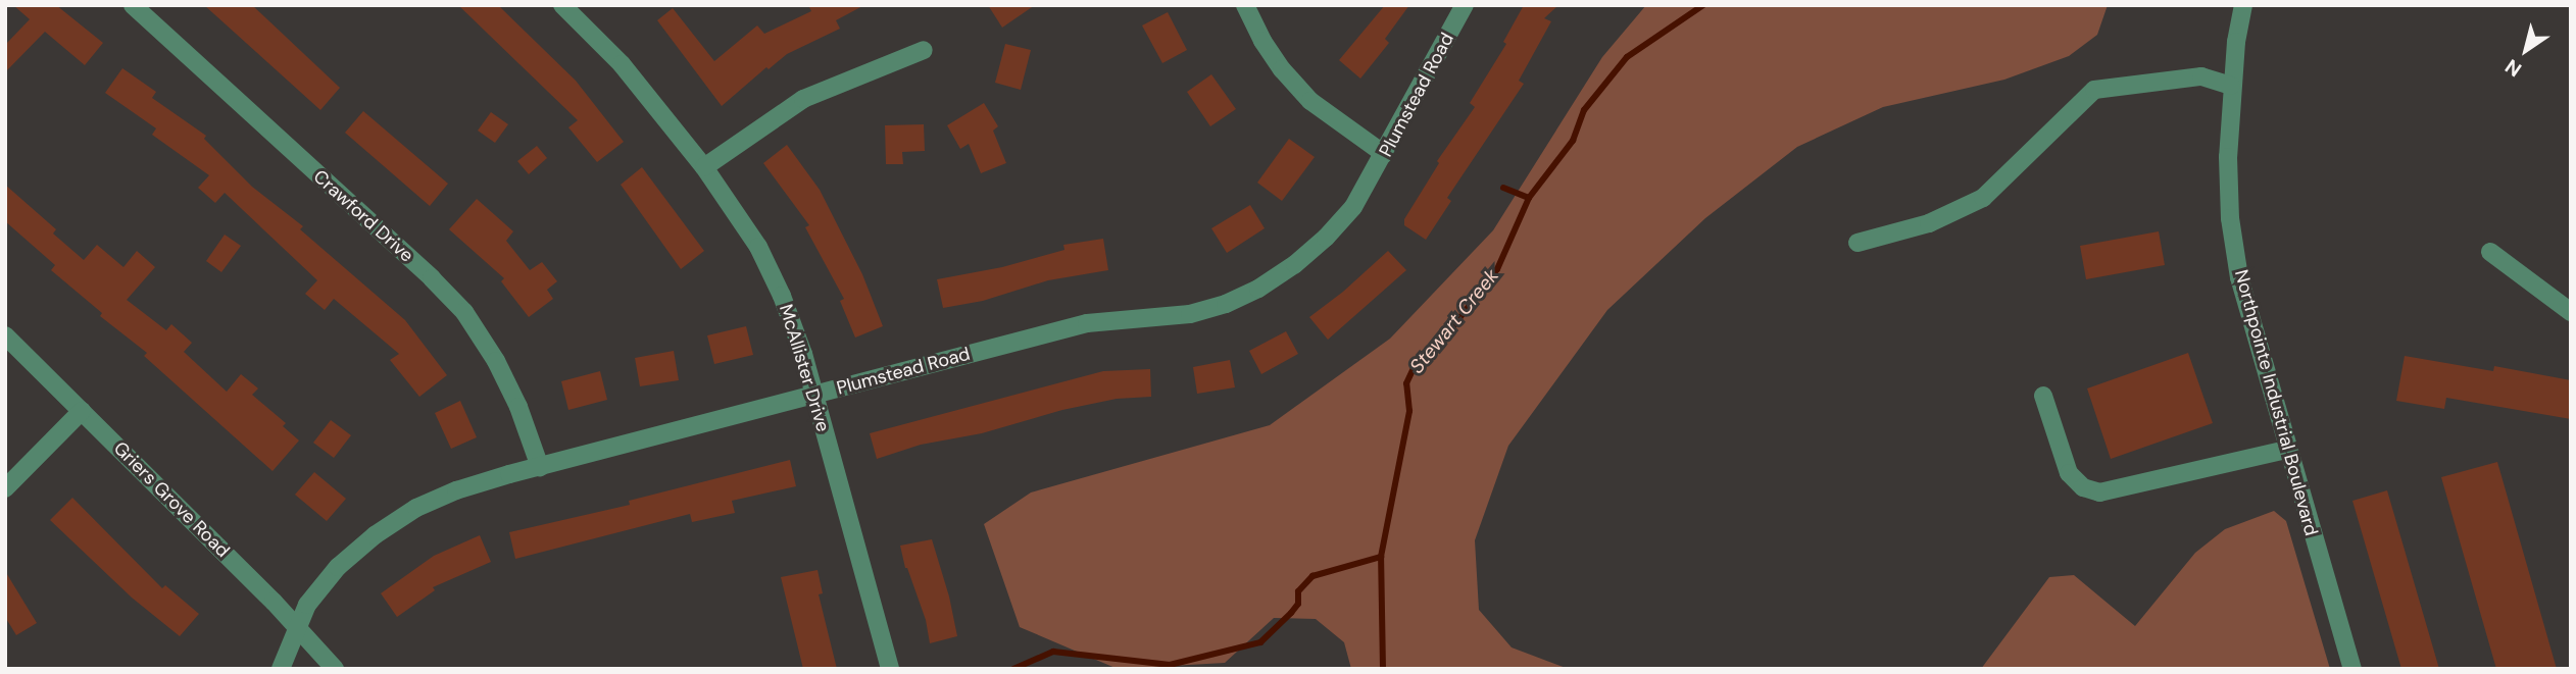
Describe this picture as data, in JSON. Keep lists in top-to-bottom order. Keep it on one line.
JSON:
{"streets":{"street":["Plumstead Road","Crawford Drive","McAllister Drive","Northpointe Industrial Boulevard","Griers Grove Road"]},"crossings":[["Plumstead Road","Crawford Drive"],["Plumstead Road","McAllister Drive"],["Plumstead Road","Griers Grove Road"]],"water":["Stewart Creek"],"north":"bottom left"}
